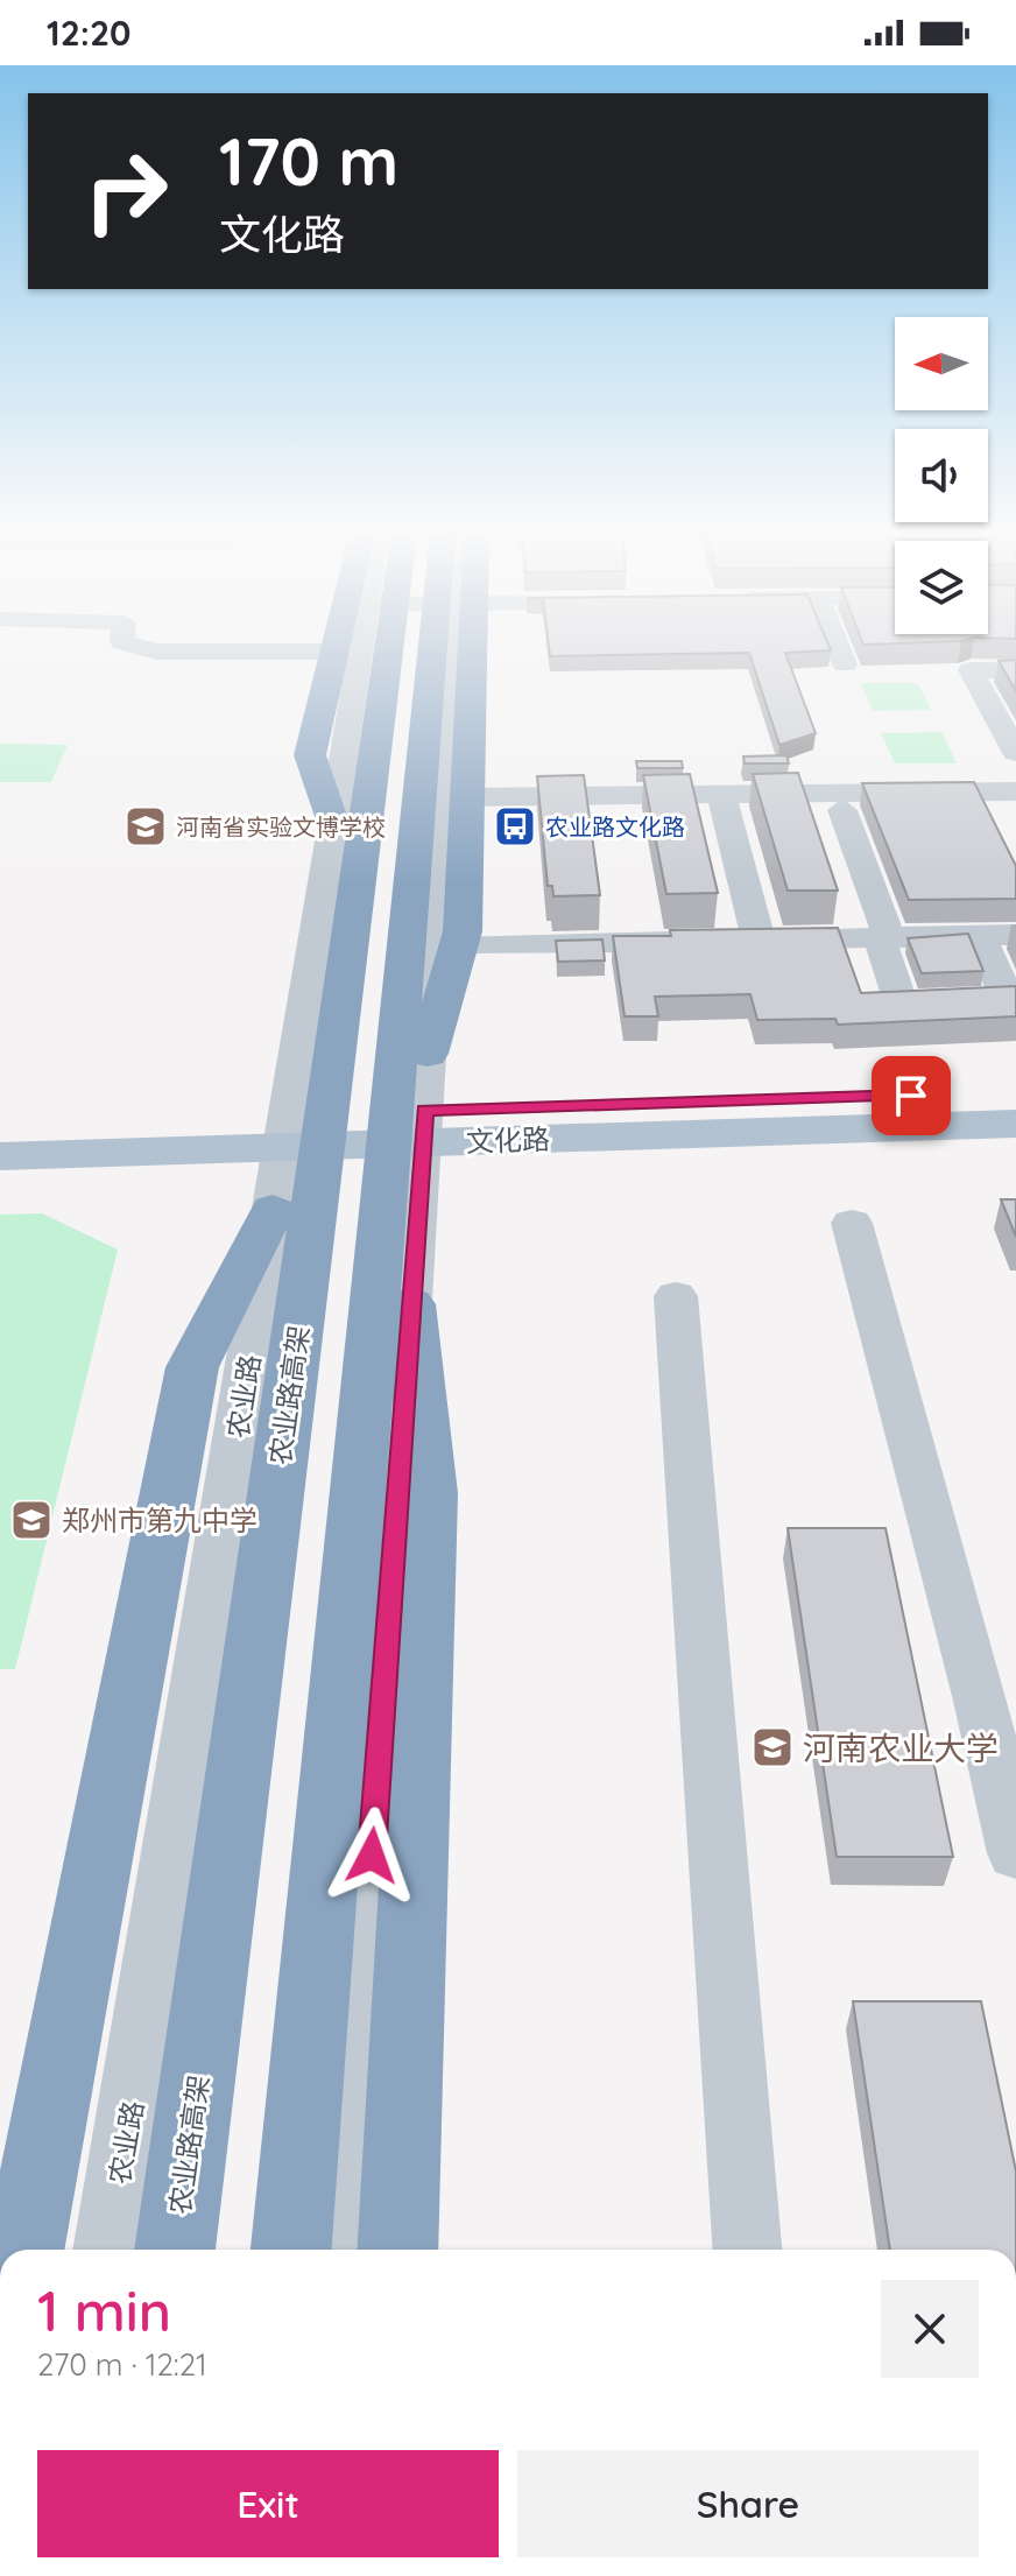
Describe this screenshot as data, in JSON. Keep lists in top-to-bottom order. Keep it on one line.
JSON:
{"streets":{"highway":["农业路高架"],"main road":["文化路"],"street":["农业路"]},"crossings":[["文化路","农业路"]],"places":{"school or university":["河南省实验文博学校","郑州市第九中学","河南农业大学"],"bus stop":["农业路文化路"]},"north":"left","page":{"status":"12:20","turn":["170 m","文化路"],"heading":["1 min","270 m · 12:21"],"buttons":["Exit","Share"]}}
